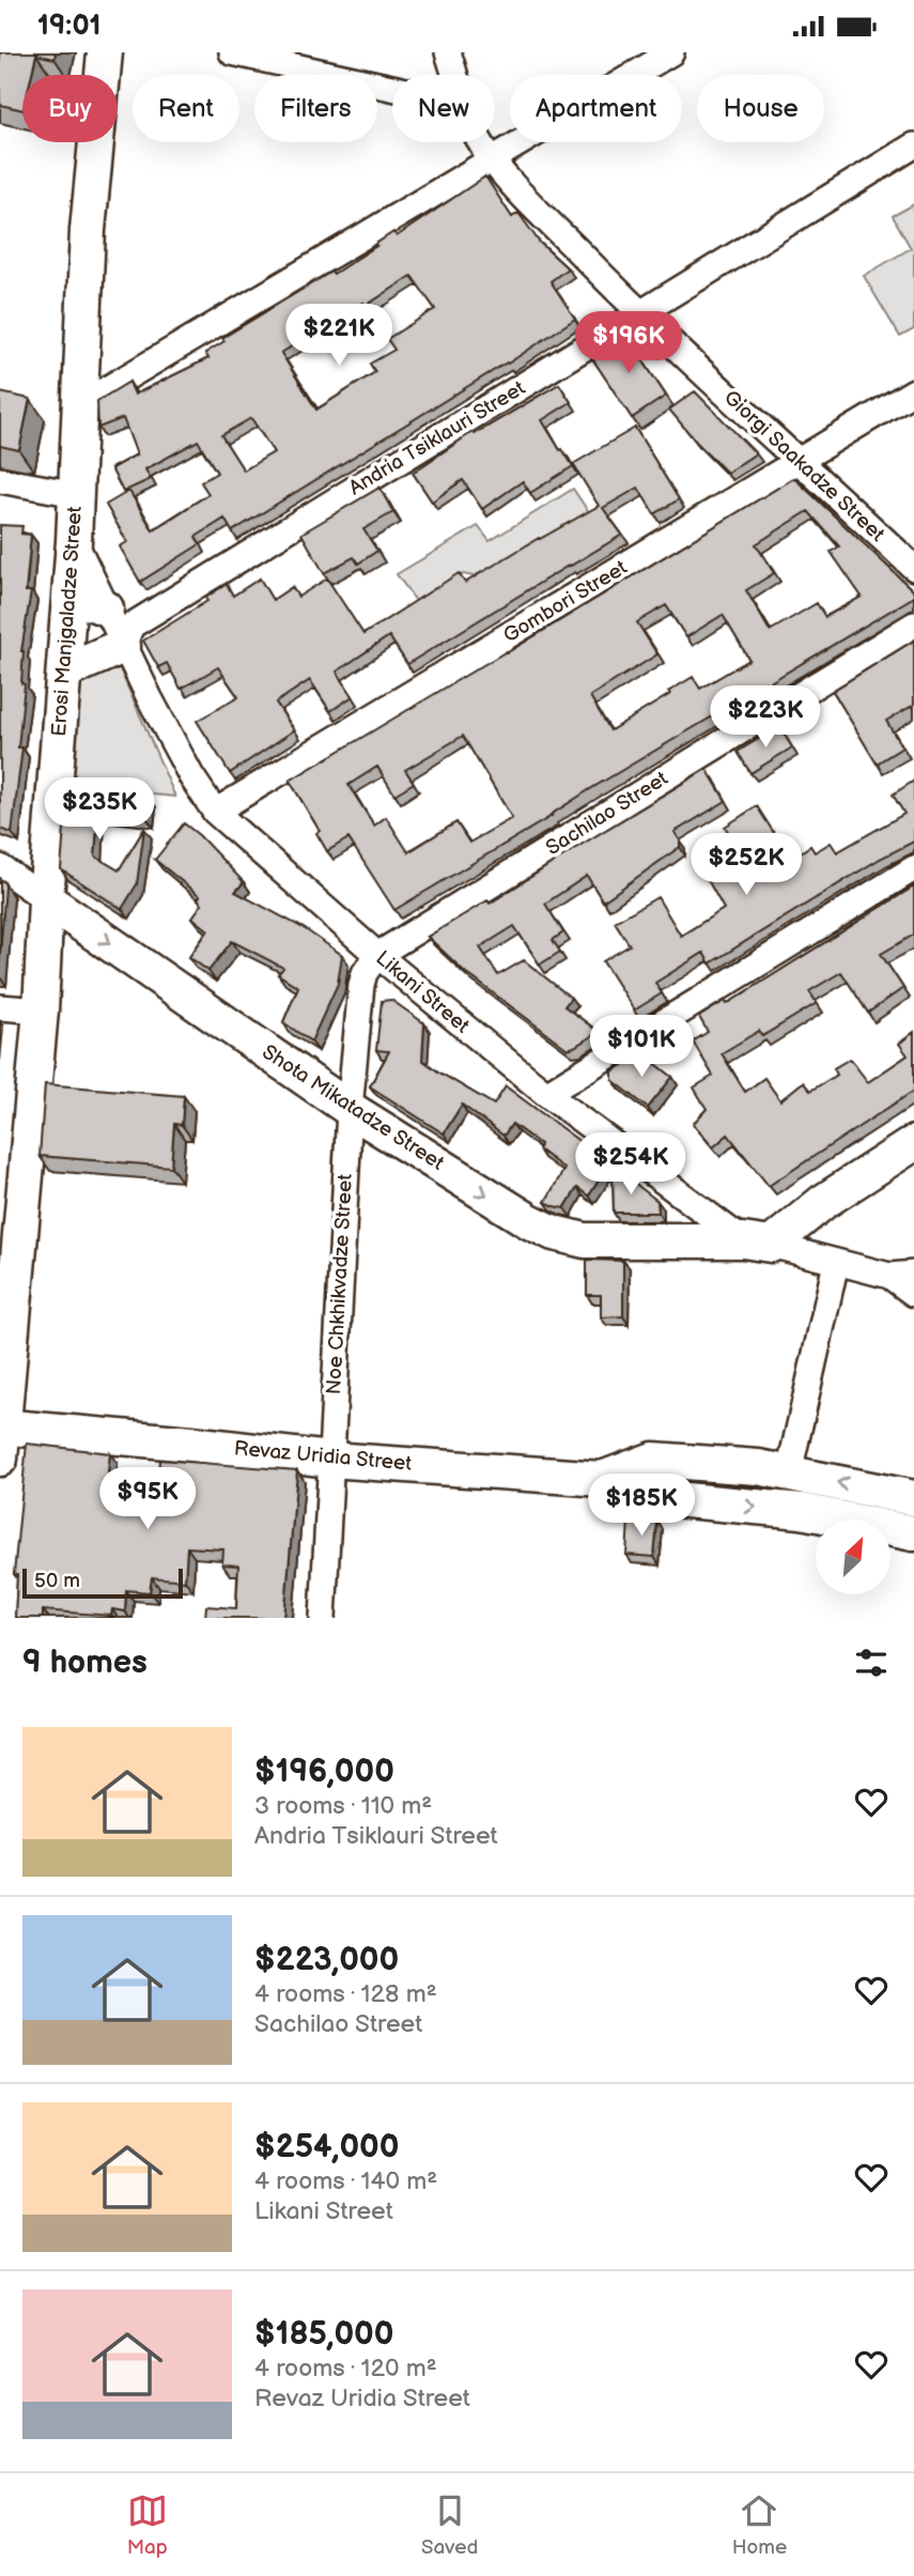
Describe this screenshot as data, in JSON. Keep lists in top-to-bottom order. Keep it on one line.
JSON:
{"streets":{"street":["Andria Tsiklauri Street","Giorgi Saakadze Street","Gombori Street","Erosi Manjgaladze Street","Sachilao Street","Likani Street","Shota Mikatadze Street","Noe Chkhikvadze Street","Revaz Uridia Street"]},"crossings":[["Andria Tsiklauri Street","Giorgi Saakadze Street"],["Andria Tsiklauri Street","Likani Street"],["Giorgi Saakadze Street","Gombori Street"],["Gombori Street","Likani Street"],["Erosi Manjgaladze Street","Likani Street"],["Erosi Manjgaladze Street","Shota Mikatadze Street"],["Erosi Manjgaladze Street","Revaz Uridia Street"],["Sachilao Street","Likani Street"],["Sachilao Street","Noe Chkhikvadze Street"],["Likani Street","Shota Mikatadze Street"],["Likani Street","Noe Chkhikvadze Street"],["Shota Mikatadze Street","Noe Chkhikvadze Street"],["Noe Chkhikvadze Street","Revaz Uridia Street"]],"one_way":["Shota Mikatadze Street"],"scale_bar":"50 m","north":"top right","page":{"status":"19:01","chip":["Buy","Rent","Filters","New","Apartment","House"],"price":["$221K","$196K","$223K","$235K","$252K","$101K","$254K","$95K","$185K"],"scale":"50 m","heading":"9 homes","list":[{"name":"$196,000","note":"3 rooms · 110 m² · Andria Tsiklauri Street"},{"name":"$223,000","note":"4 rooms · 128 m² · Sachilao Street"},{"name":"$254,000","note":"4 rooms · 140 m² · Likani Street"},{"name":"$185,000","note":"4 rooms · 120 m² · Revaz Uridia Street"}],"tabs":["Map","Saved","Home"]}}
